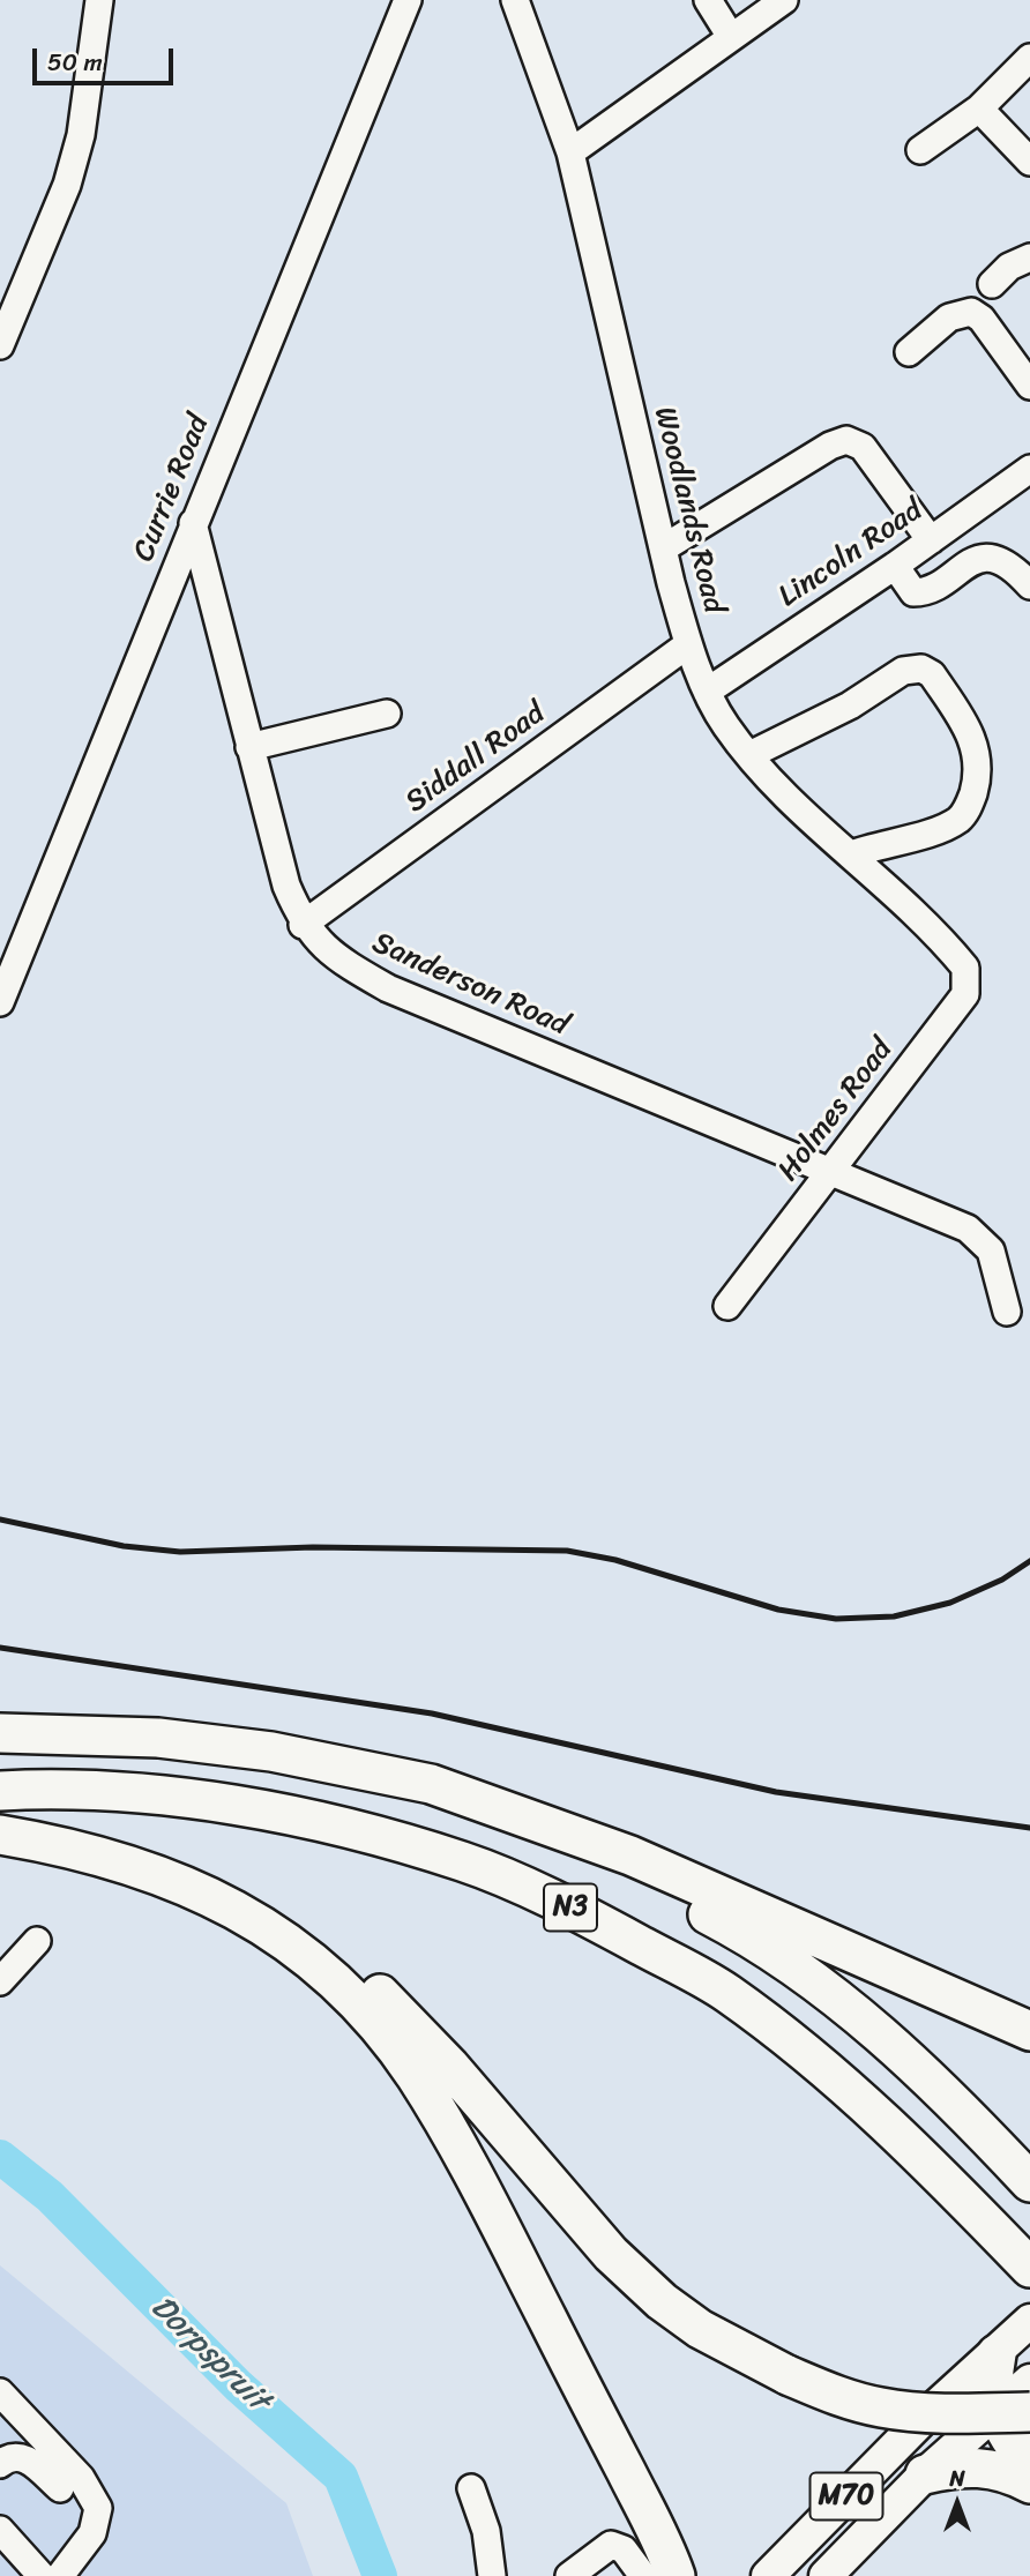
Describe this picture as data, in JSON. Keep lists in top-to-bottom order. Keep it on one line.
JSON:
{"streets":{"highway":["N3"],"main road":["M70"],"street":["Currie Road","Woodlands Road","Lincoln Road","Siddall Road","Sanderson Road","Holmes Road"]},"crossings":[["Currie Road","Sanderson Road"],["Woodlands Road","Lincoln Road"],["Woodlands Road","Siddall Road"],["Woodlands Road","Holmes Road"],["Siddall Road","Sanderson Road"],["Sanderson Road","Holmes Road"]],"water":["Dorpspruit"],"scale_bar":"50 m","north":"top"}
